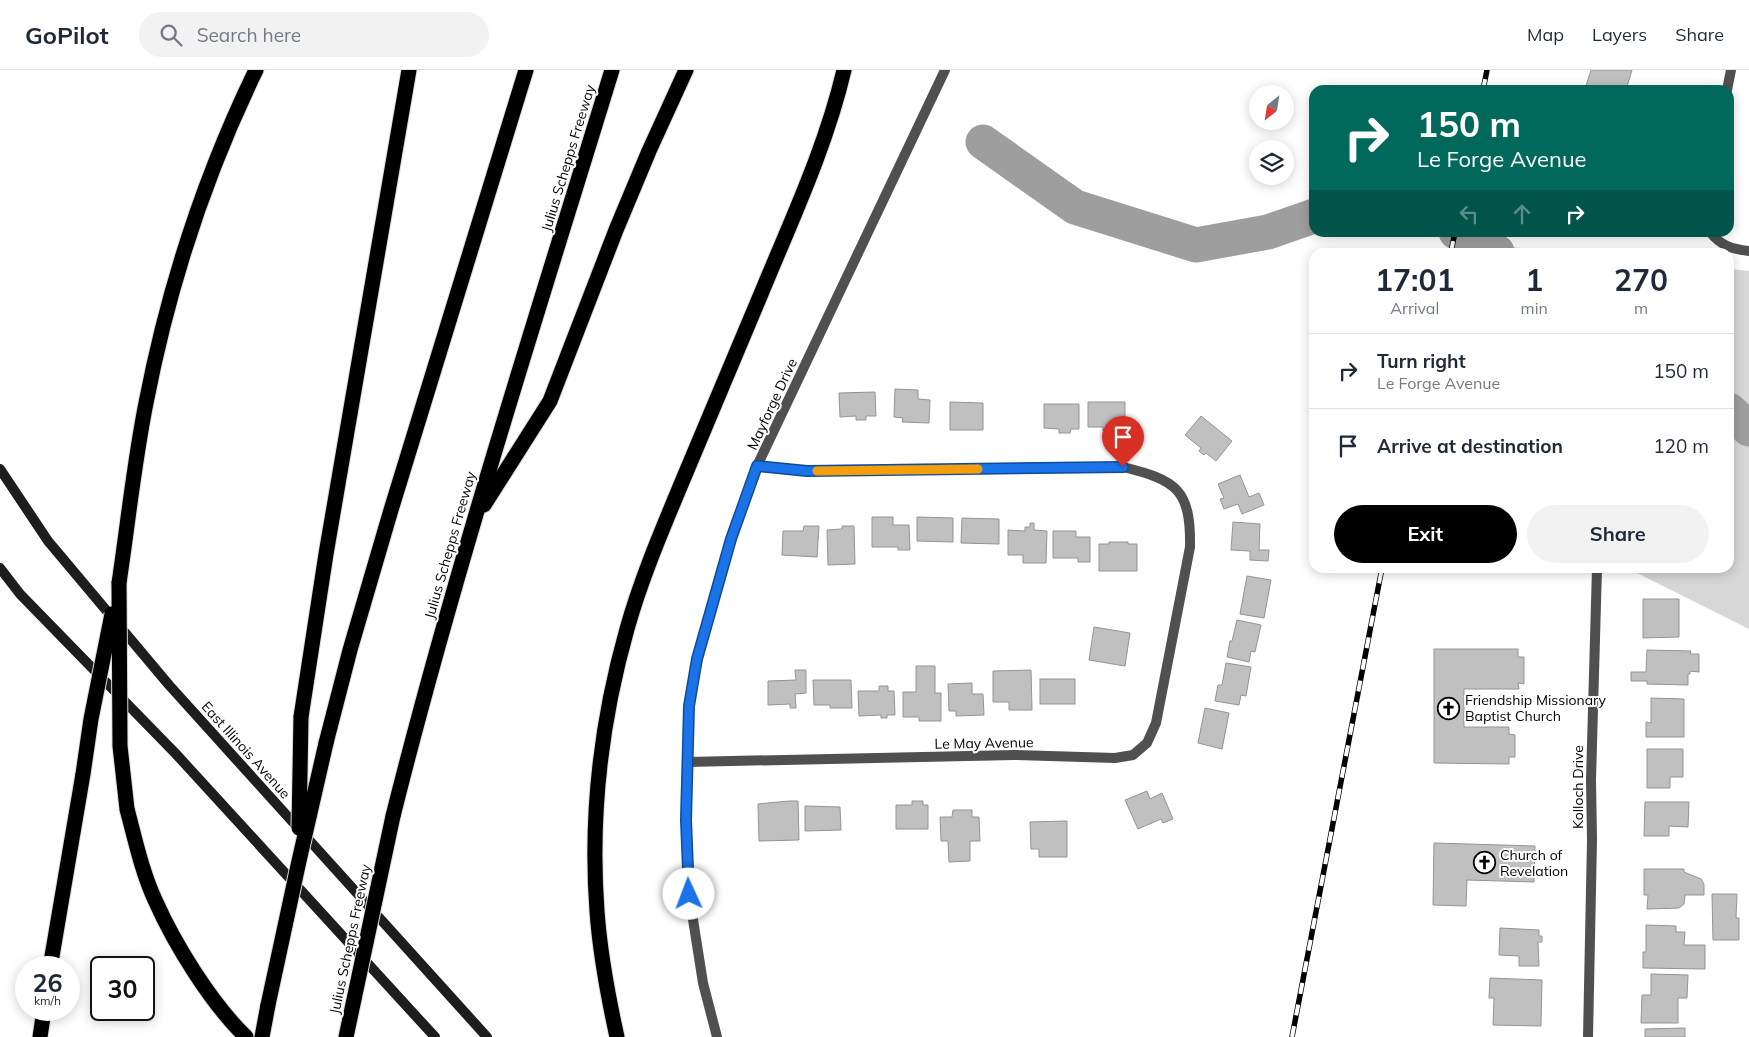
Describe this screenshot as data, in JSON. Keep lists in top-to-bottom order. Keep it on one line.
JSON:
{"streets":{"highway":["Julius Schepps Freeway"],"main road":["East Illinois Avenue"],"street":["Mayforge Drive","Le May Avenue","Kolloch Drive"]},"crossings":[["Mayforge Drive","Le May Avenue"]],"places":{"church":["Friendship Missionary Baptist Church","Church of Revelation"]},"north":"bottom left","page":{"header":"GoPilot","search":"Search here","nav":["Map","Layers","Share"],"turn":["150 m","Le Forge Avenue"],"eta":["17:01","Arrival","1","min","270","m"],"list":[{"name":"Turn right","note":"Le Forge Avenue","value":"150 m"},{"name":"Arrive at destination","value":"120 m"}],"buttons":["Exit","Share"],"speed":"26 km/h","limit":"30"}}
